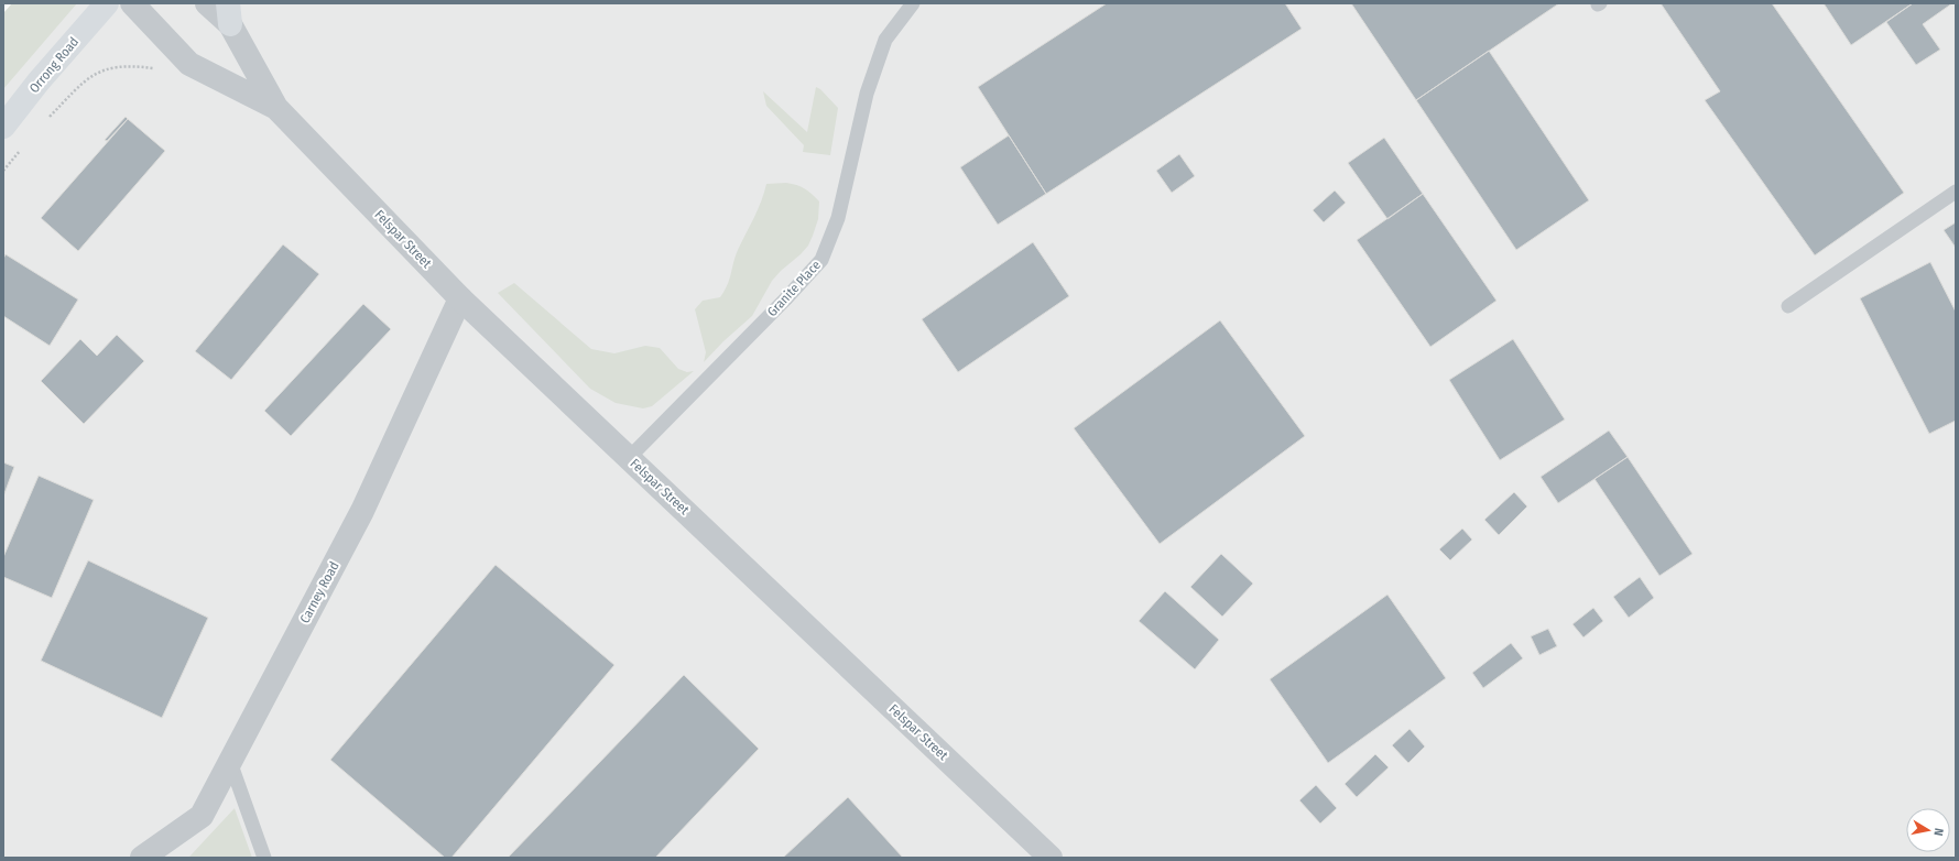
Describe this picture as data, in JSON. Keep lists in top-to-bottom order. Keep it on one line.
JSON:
{"streets":{"highway":["Orrong Road"],"street":["Felspar Street","Carney Road"],"lane":["Granite Place"]},"crossings":[["Felspar Street","Granite Place"],["Felspar Street","Carney Road"]],"north":"right"}
